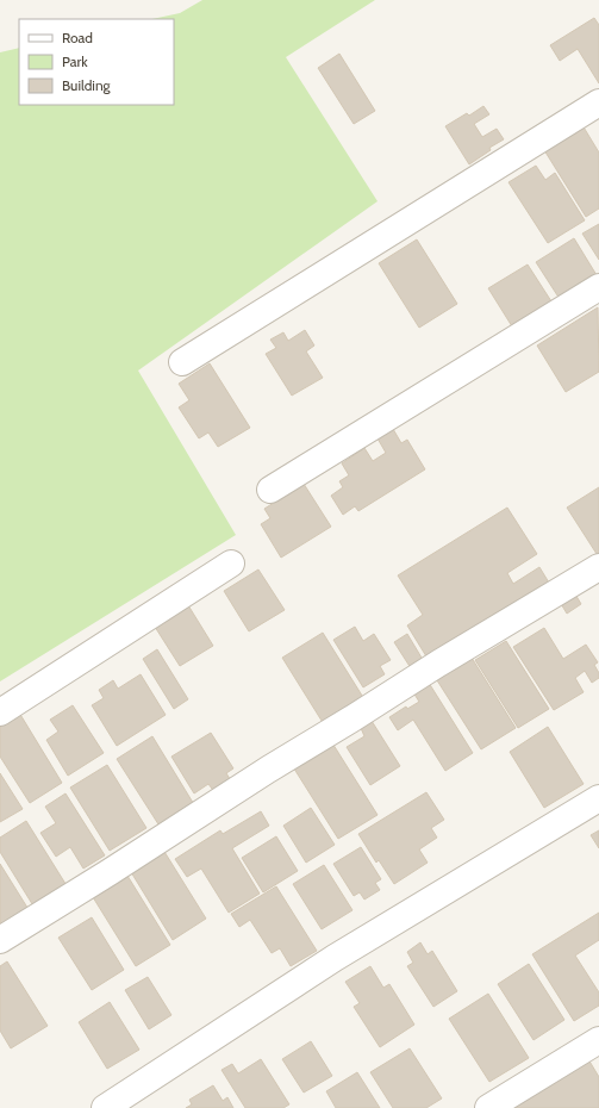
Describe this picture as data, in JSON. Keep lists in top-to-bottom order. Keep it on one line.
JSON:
{"legend":["Road","Park","Building"]}
